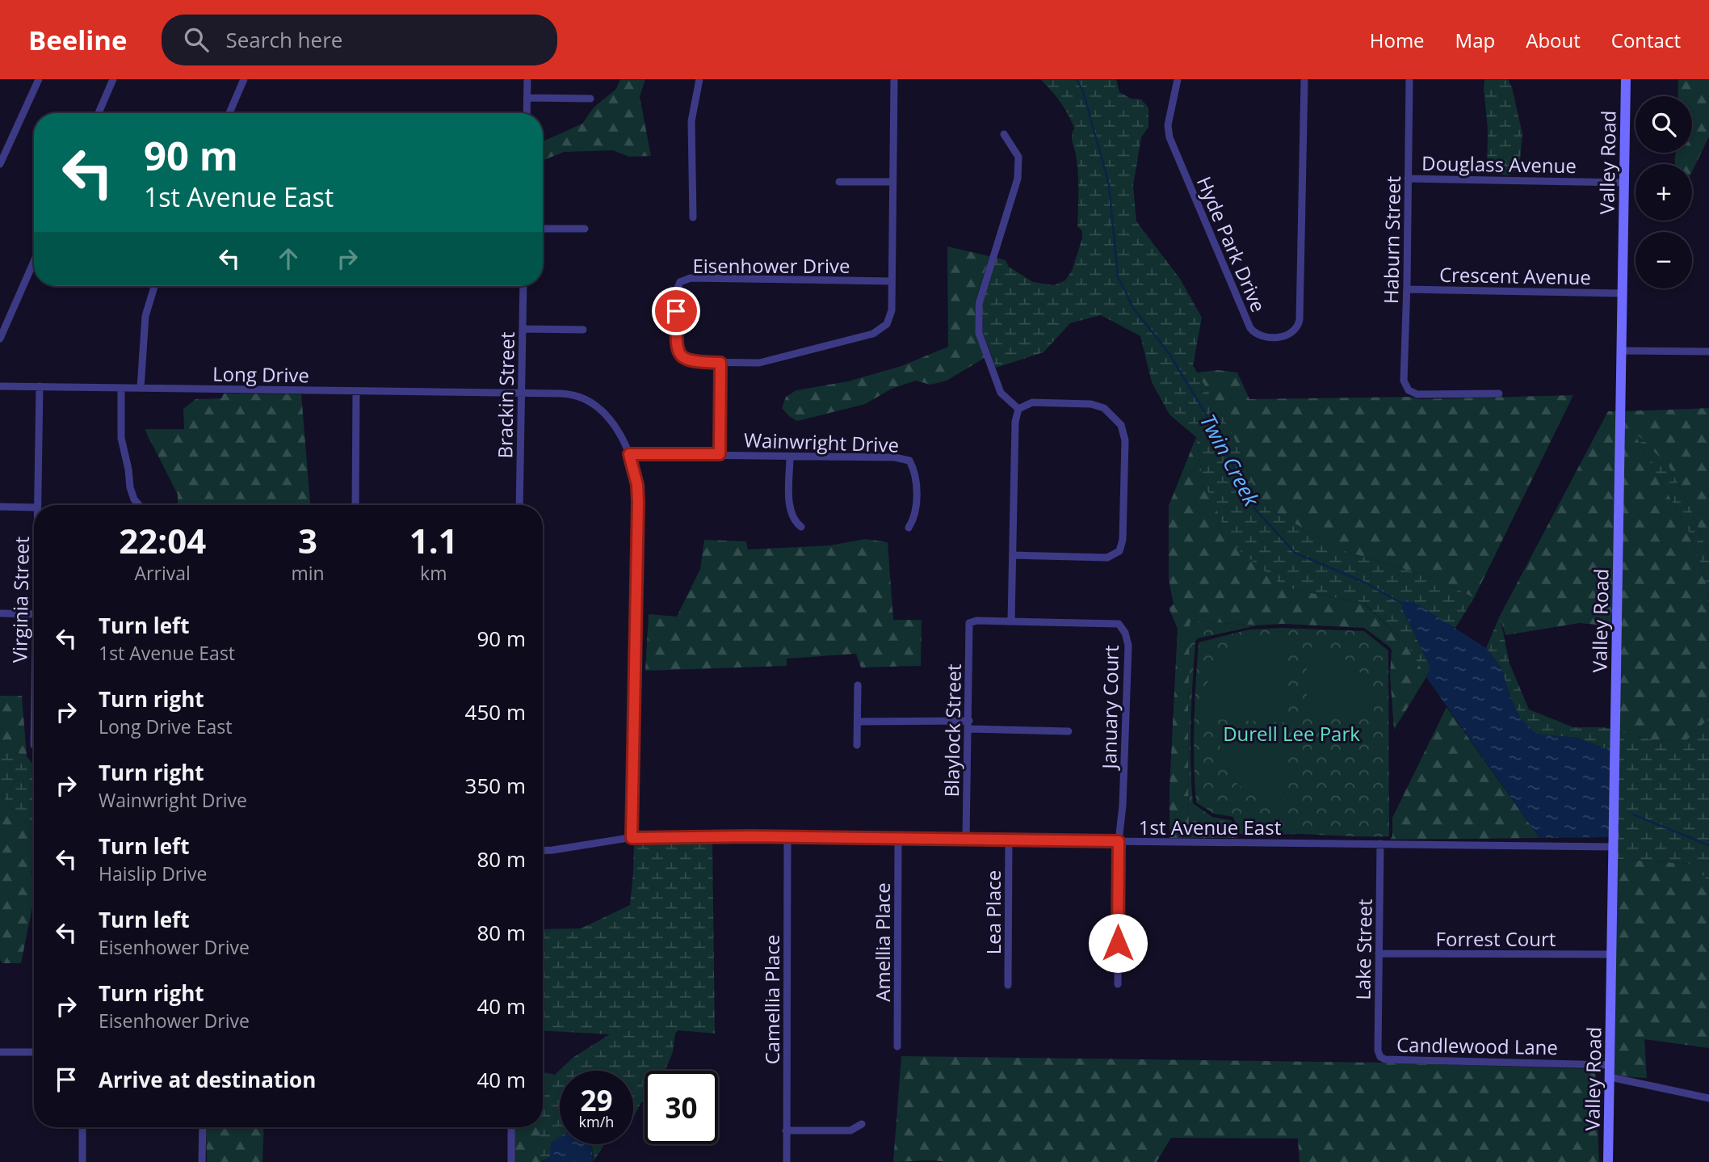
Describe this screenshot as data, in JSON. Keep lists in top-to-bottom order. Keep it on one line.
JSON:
{"streets":{"street":["Valley Road","Douglass Avenue","Haburn Street","Hyde Park Drive","Eisenhower Drive","Crescent Avenue","Long Drive","Brackin Street","Wainwright Drive","Virginia Street","January Court","Blaylock Street","1st Avenue East","Lea Place","Forrest Court","Amellia Place","Lake Street","Camellia Place","Candlewood Lane"]},"crossings":[["Valley Road","Douglass Avenue"],["Valley Road","Crescent Avenue"],["Valley Road","1st Avenue East"],["Valley Road","Forrest Court"],["Valley Road","Candlewood Lane"],["Douglass Avenue","Haburn Street"],["Haburn Street","Crescent Avenue"],["Long Drive","Brackin Street"],["Long Drive","Wainwright Drive"],["Long Drive","Virginia Street"],["Long Drive","1st Avenue East"],["January Court","Blaylock Street"],["January Court","1st Avenue East"],["Blaylock Street","1st Avenue East"],["1st Avenue East","Lea Place"],["1st Avenue East","Amellia Place"],["1st Avenue East","Lake Street"],["1st Avenue East","Camellia Place"],["Forrest Court","Lake Street"],["Lake Street","Candlewood Lane"]],"water":["Twin Creek"],"parks":["Durell Lee Park"],"page":{"header":"Beeline","search":"Search here","nav":["Home","Map","About","Contact"],"map_buttons":["+","−"],"turn":["90 m","1st Avenue East"],"eta":["22:04","Arrival","3","min","1.1","km"],"list":[{"name":"Turn left","note":"1st Avenue East","value":"90 m"},{"name":"Turn right","note":"Long Drive East","value":"450 m"},{"name":"Turn right","note":"Wainwright Drive","value":"350 m"},{"name":"Turn left","note":"Haislip Drive","value":"80 m"},{"name":"Turn left","note":"Eisenhower Drive","value":"80 m"},{"name":"Turn right","note":"Eisenhower Drive","value":"40 m"},{"name":"Arrive at destination","value":"40 m"}],"speed":"29 km/h","limit":"30"}}
